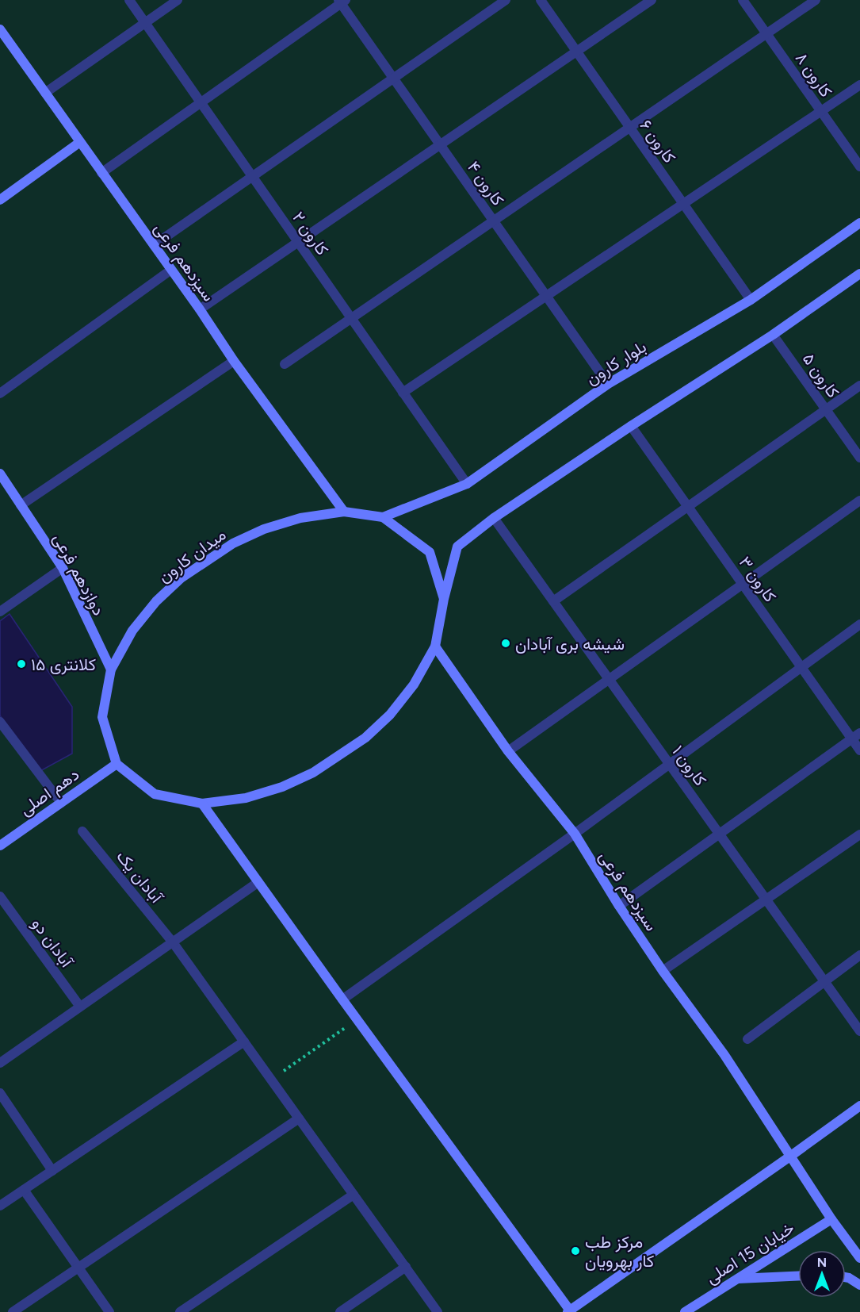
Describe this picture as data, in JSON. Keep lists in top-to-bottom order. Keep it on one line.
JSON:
{"streets":{"main road":["سیزدهم فرعی","بلوار کارون","میدان کارون","دوازدهم فرعی","دهم اصلی","خیابان 15 اصلی"],"street":["کارون ۸","کارون ۶","کارون ۴","کارون ۲","کارون ۵","کارون ۳","کارون ۱","آبادان یک","آبادان دو"]},"crossings":[["کارون ۶","بلوار کارون"],["کارون ۴","بلوار کارون"],["کارون ۲","بلوار کارون"],["سیزدهم فرعی","میدان کارون"],["سیزدهم فرعی","خیابان 15 اصلی"],["بلوار کارون","میدان کارون"],["میدان کارون","دوازدهم فرعی"],["میدان کارون","دهم اصلی"]],"places":["شیشه بری آبادان","کلانتری ۱۵","مرکز طب کار بهرویان"],"north":"top"}
